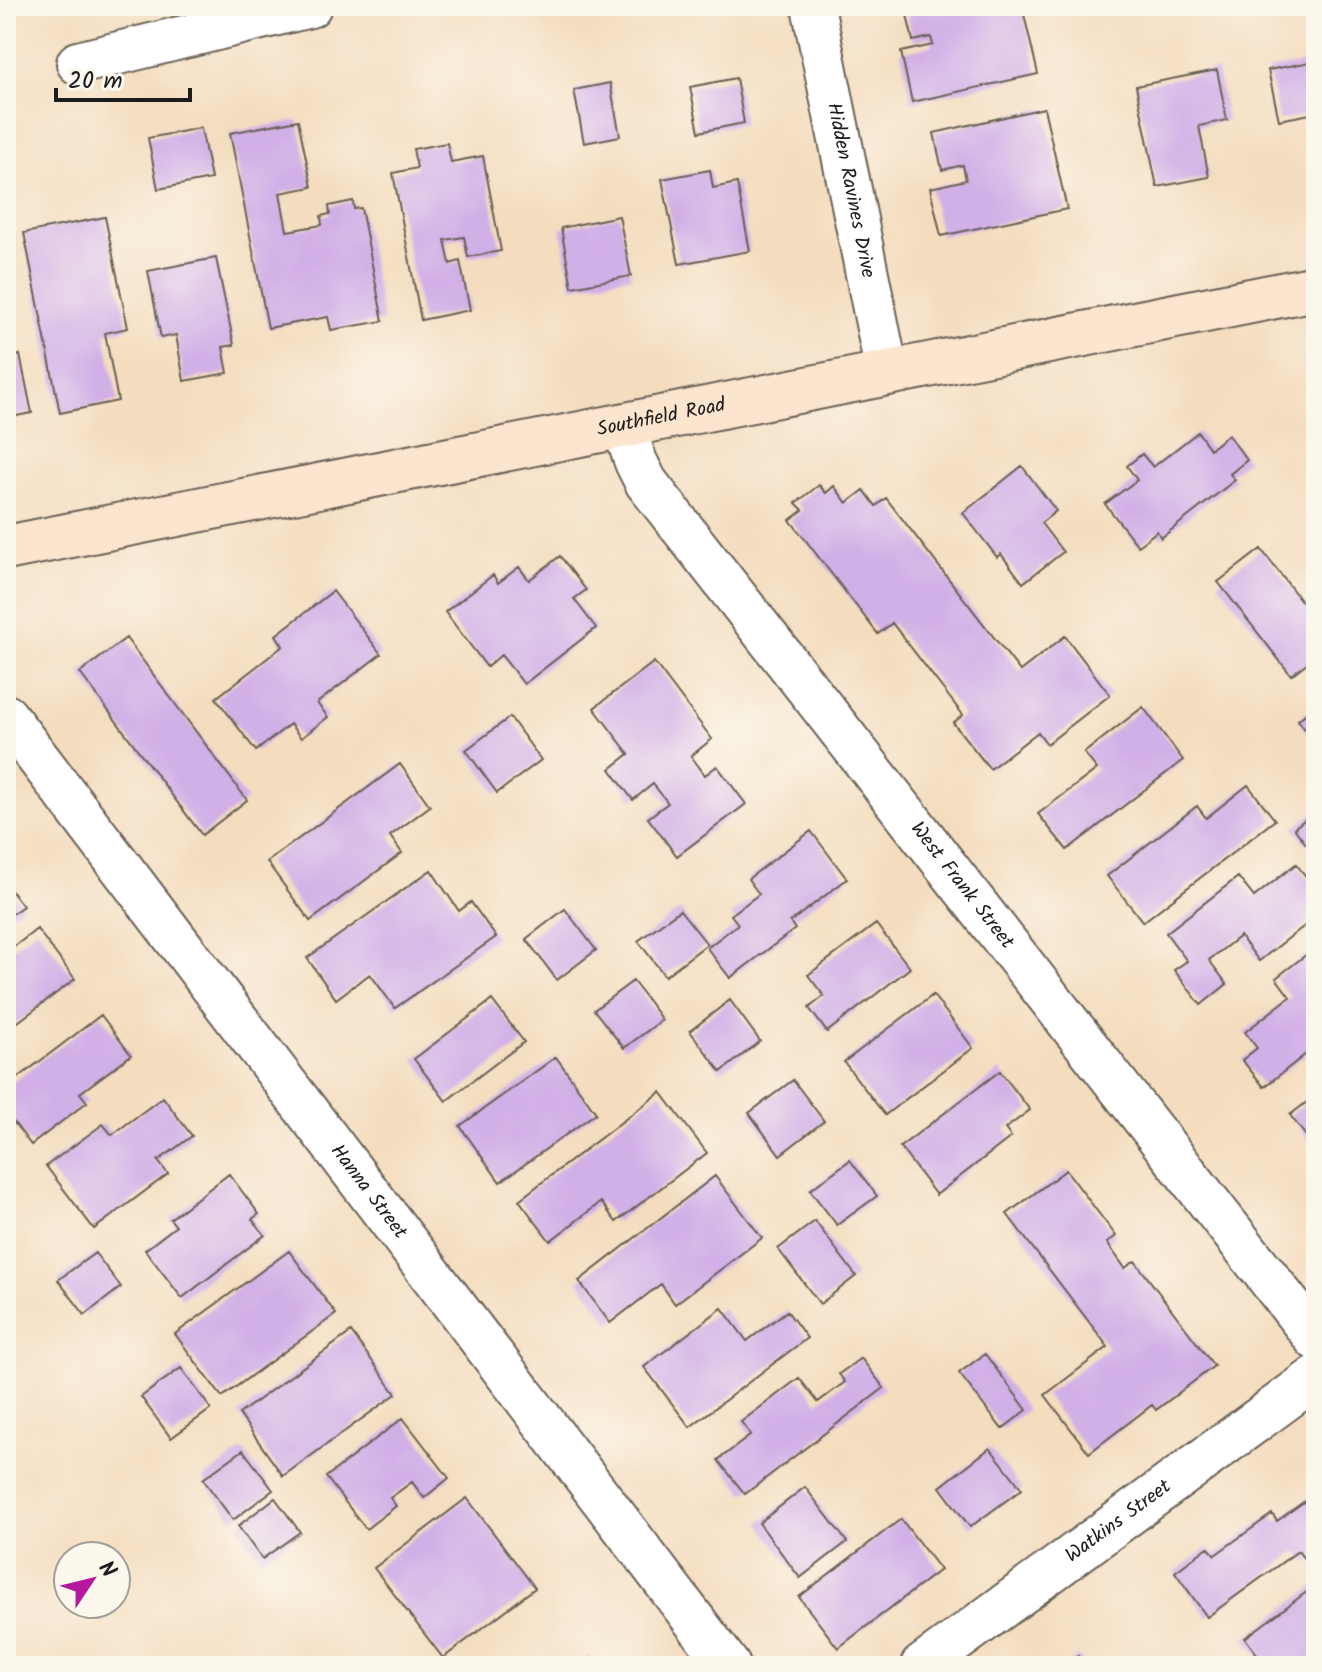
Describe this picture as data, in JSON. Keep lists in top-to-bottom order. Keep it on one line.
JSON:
{"streets":{"main road":["Southfield Road"],"street":["Hidden Ravines Drive","West Frank Street","Hanna Street","Watkins Street"]},"crossings":[["Hidden Ravines Drive","Southfield Road"],["Southfield Road","West Frank Street"]],"scale_bar":"20 m","north":"top right"}
